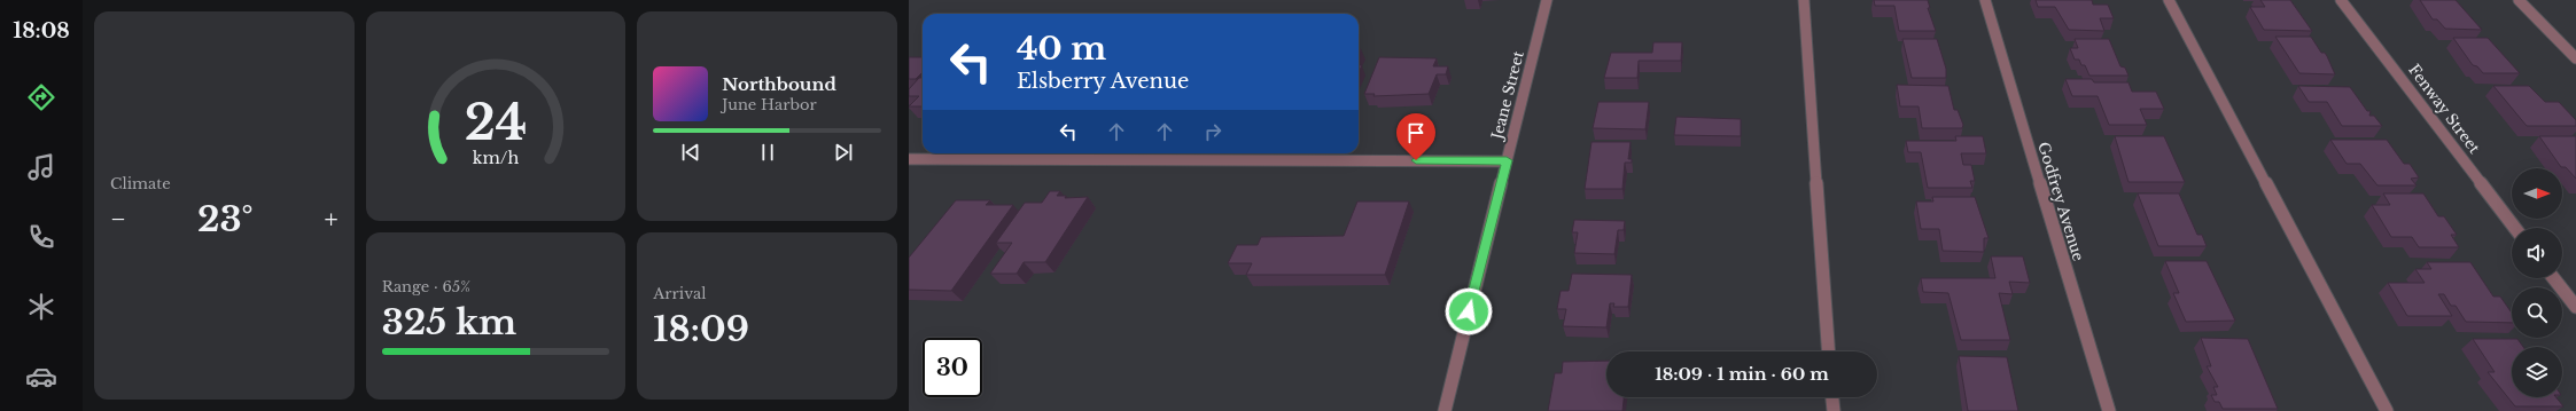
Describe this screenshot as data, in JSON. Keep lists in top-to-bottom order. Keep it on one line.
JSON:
{"streets":{"street":["Jeane Street","Fenway Street","Godfrey Avenue"]},"north":"right","page":{"tabs":"18:08","tile":["Climate",["Range · 65%","325 km"],["Arrival","18:09"]],"turn":["40 m","Elsberry Avenue"],"song":["Northbound","June Harbor"],"heat":["−","23°","+"],"limit":"30","trip":"18:09 · 1 min · 60 m","gauge":["24","km/h"]}}
